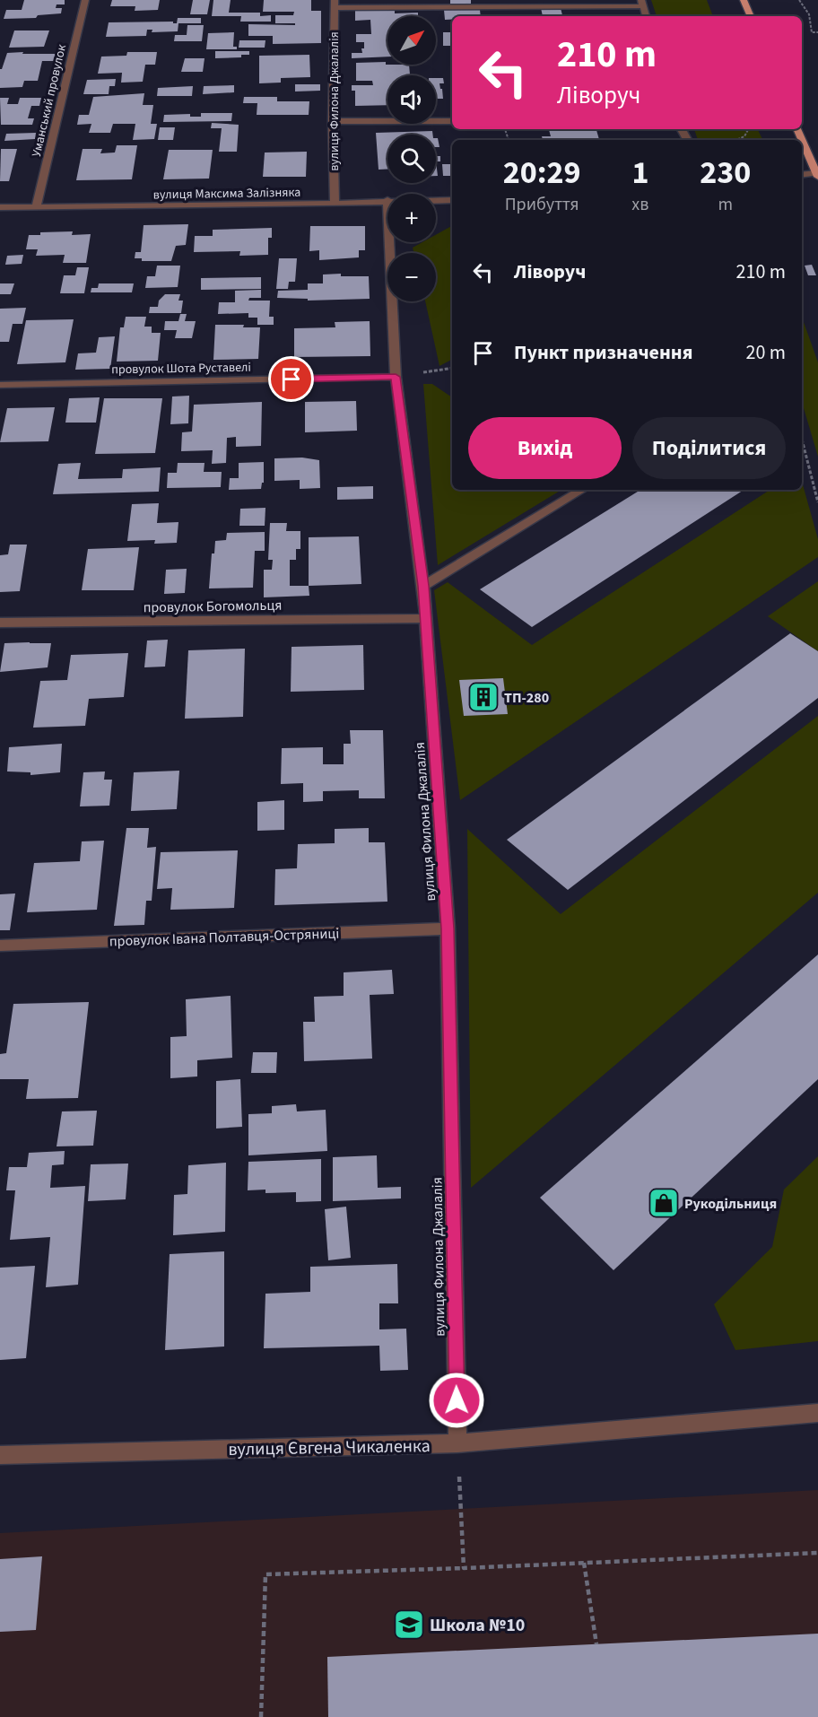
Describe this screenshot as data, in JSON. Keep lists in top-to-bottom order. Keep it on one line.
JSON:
{"streets":{"street":["Уманський провулок","вулиця Филона Джалалія","вулиця Максима Залізняка","провулок Шота Руставелі","провулок Богомольця","провулок Івана Полтавця-Остряниці","вулиця Євгена Чикаленка"]},"crossings":[["Уманський провулок","вулиця Максима Залізняка"],["вулиця Филона Джалалія","вулиця Максима Залізняка"],["вулиця Филона Джалалія","провулок Шота Руставелі"],["вулиця Филона Джалалія","провулок Богомольця"],["вулиця Филона Джалалія","провулок Івана Полтавця-Остряниці"],["вулиця Филона Джалалія","вулиця Євгена Чикаленка"]],"places":{"building":["ТП-280"],"shop":["Рукодільниця"],"school or university":["Школа №10"]},"north":"top right","page":{"map_buttons":["+","−"],"turn":["210 m","Ліворуч"],"eta":["20:29","Прибуття","1","хв","230","m"],"list":[{"name":"Ліворуч","value":"210 m"},{"name":"Пункт призначення","value":"20 m"}],"buttons":["Вихід","Поділитися"]}}
